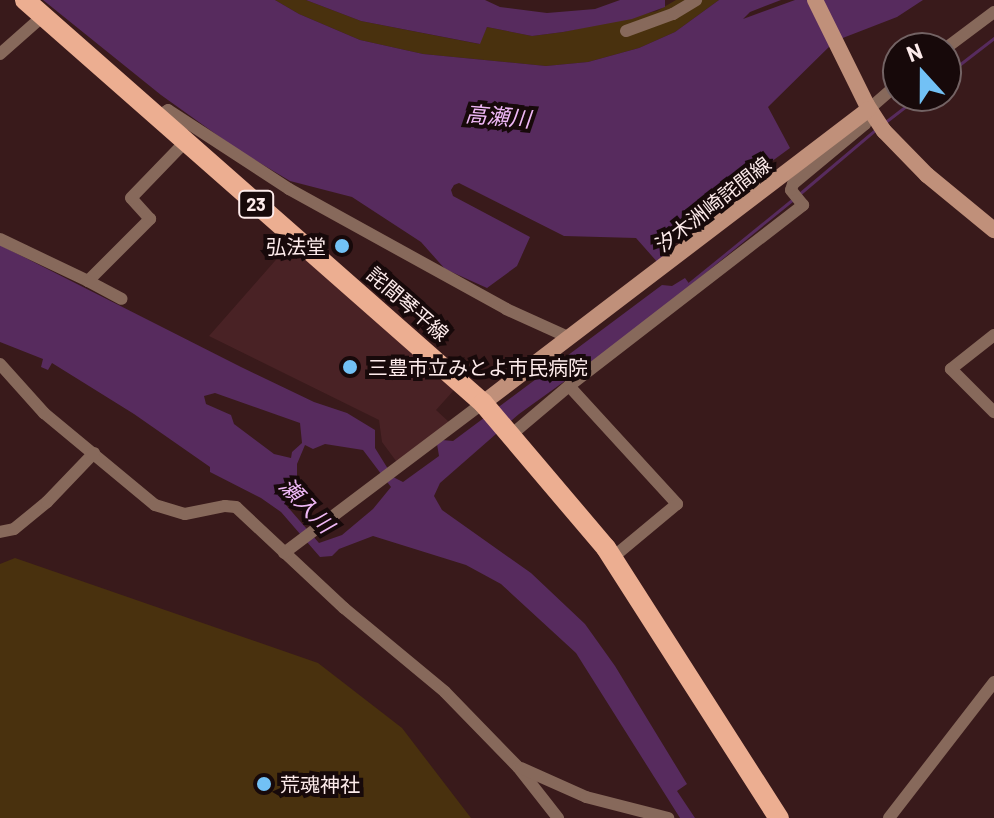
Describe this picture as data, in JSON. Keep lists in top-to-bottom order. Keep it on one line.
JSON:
{"streets":{"main road":["23","汐木洲崎詫間線","詫間琴平線"]},"crossings":[["汐木洲崎詫間線","詫間琴平線"]],"water":["高瀬川","瀬入川"],"places":["弘法堂","三豊市立みとよ市民病院","荒魂神社"],"north":"top"}
